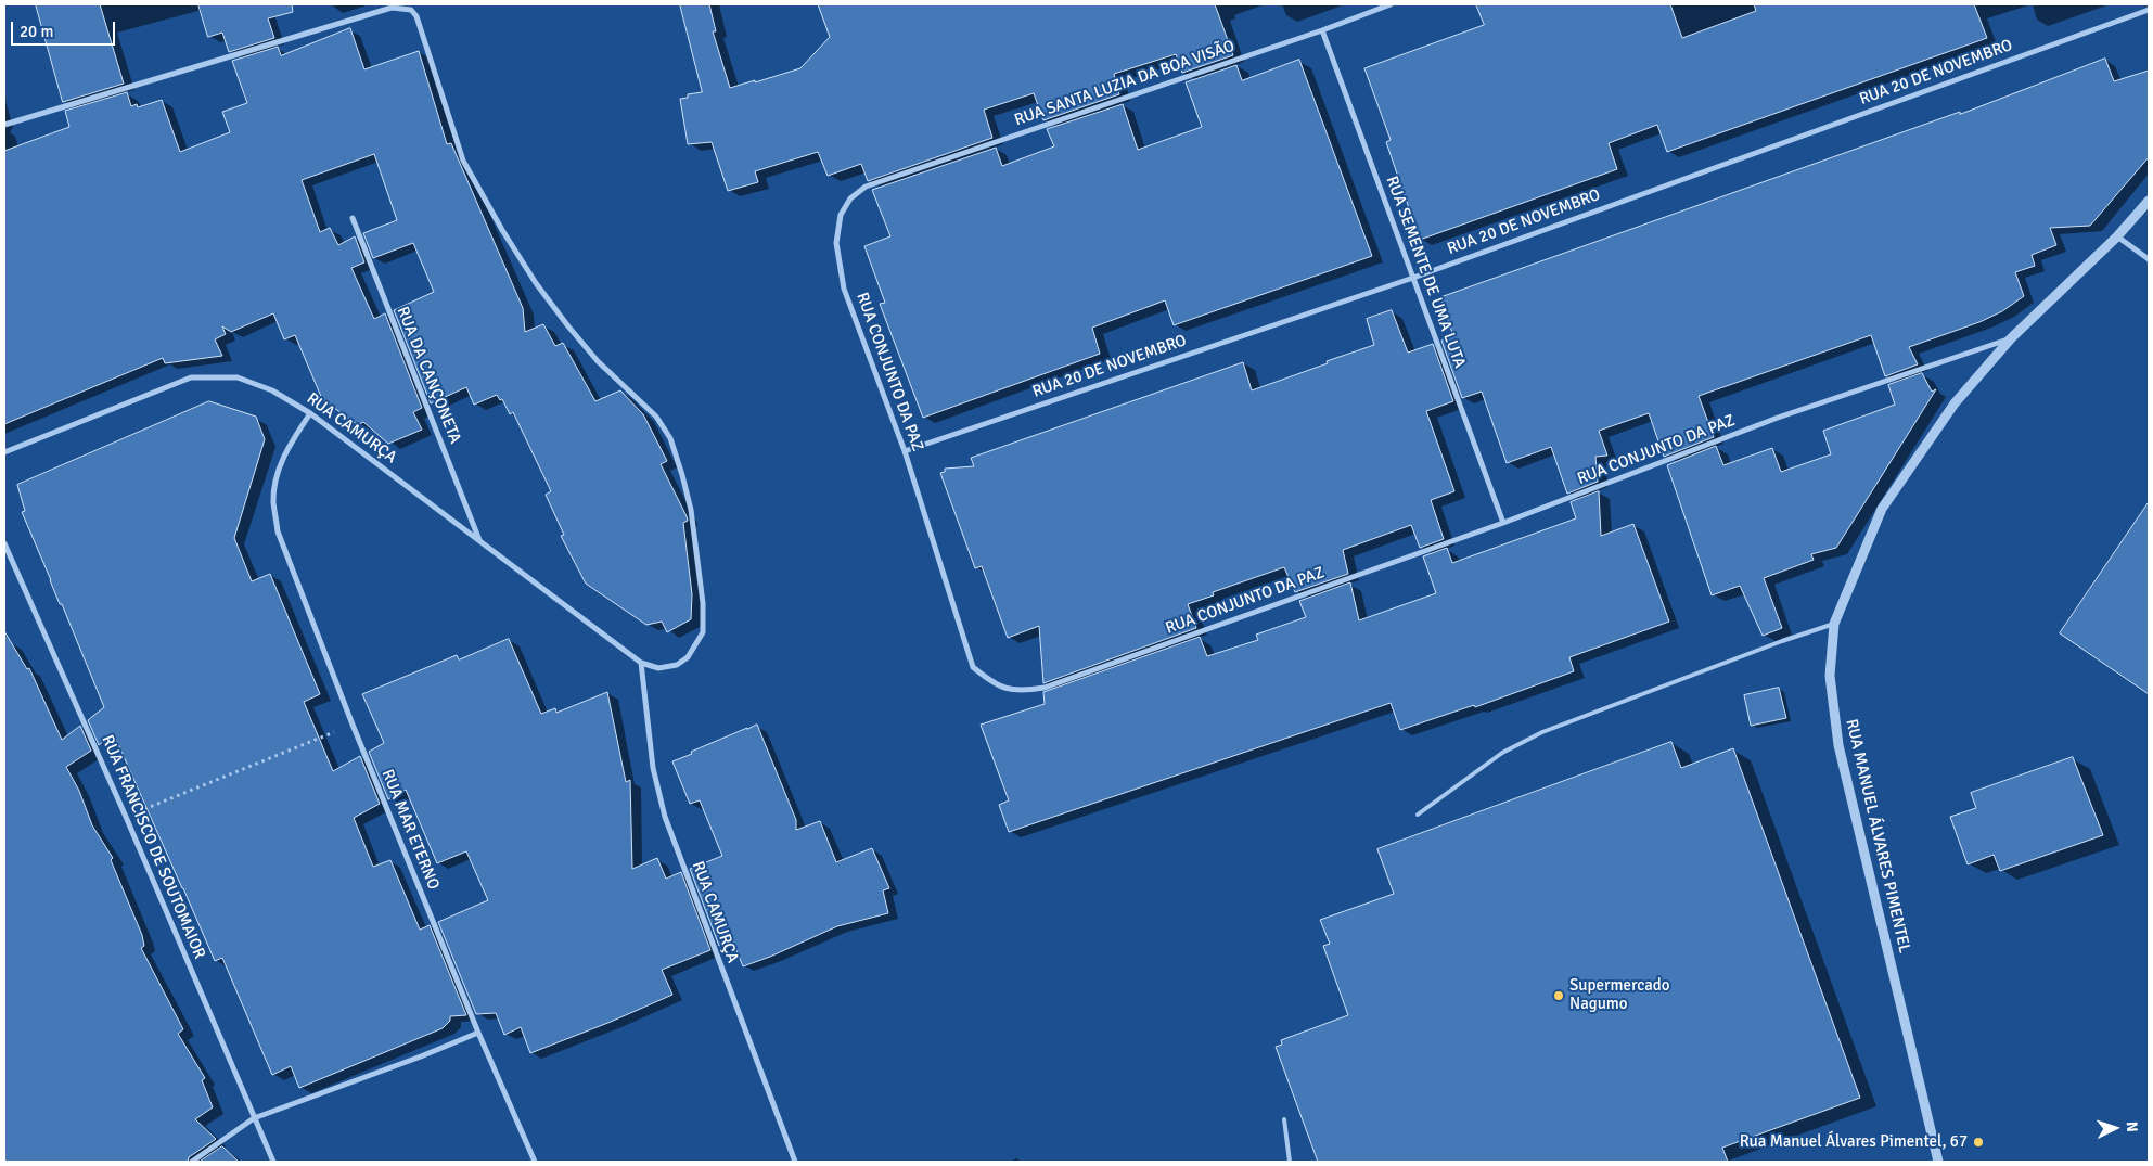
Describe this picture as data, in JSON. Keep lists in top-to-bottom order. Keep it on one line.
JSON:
{"streets":{"street":["RUA 20 DE NOVEMBRO","RUA SANTA LUZIA DA BOA VISÃO","RUA SEMENTE DE UMA LUTA","RUA CONJUNTO DA PAZ","RUA DA CANÇONETA","RUA CAMURÇA","RUA MAR ETERNO","RUA MANUEL ÁLVARES PIMENTEL","RUA FRANCISCO DE SOUTOMAIOR"]},"crossings":[["RUA 20 DE NOVEMBRO","RUA SEMENTE DE UMA LUTA"],["RUA 20 DE NOVEMBRO","RUA CONJUNTO DA PAZ"],["RUA SANTA LUZIA DA BOA VISÃO","RUA SEMENTE DE UMA LUTA"],["RUA SANTA LUZIA DA BOA VISÃO","RUA CONJUNTO DA PAZ"],["RUA SEMENTE DE UMA LUTA","RUA CONJUNTO DA PAZ"],["RUA CONJUNTO DA PAZ","RUA MANUEL ÁLVARES PIMENTEL"],["RUA DA CANÇONETA","RUA CAMURÇA"],["RUA CAMURÇA","RUA MAR ETERNO"]],"places":["Supermercado Nagumo","Rua Manuel Álvares Pimentel, 67"],"scale_bar":"20 m","north":"right"}
